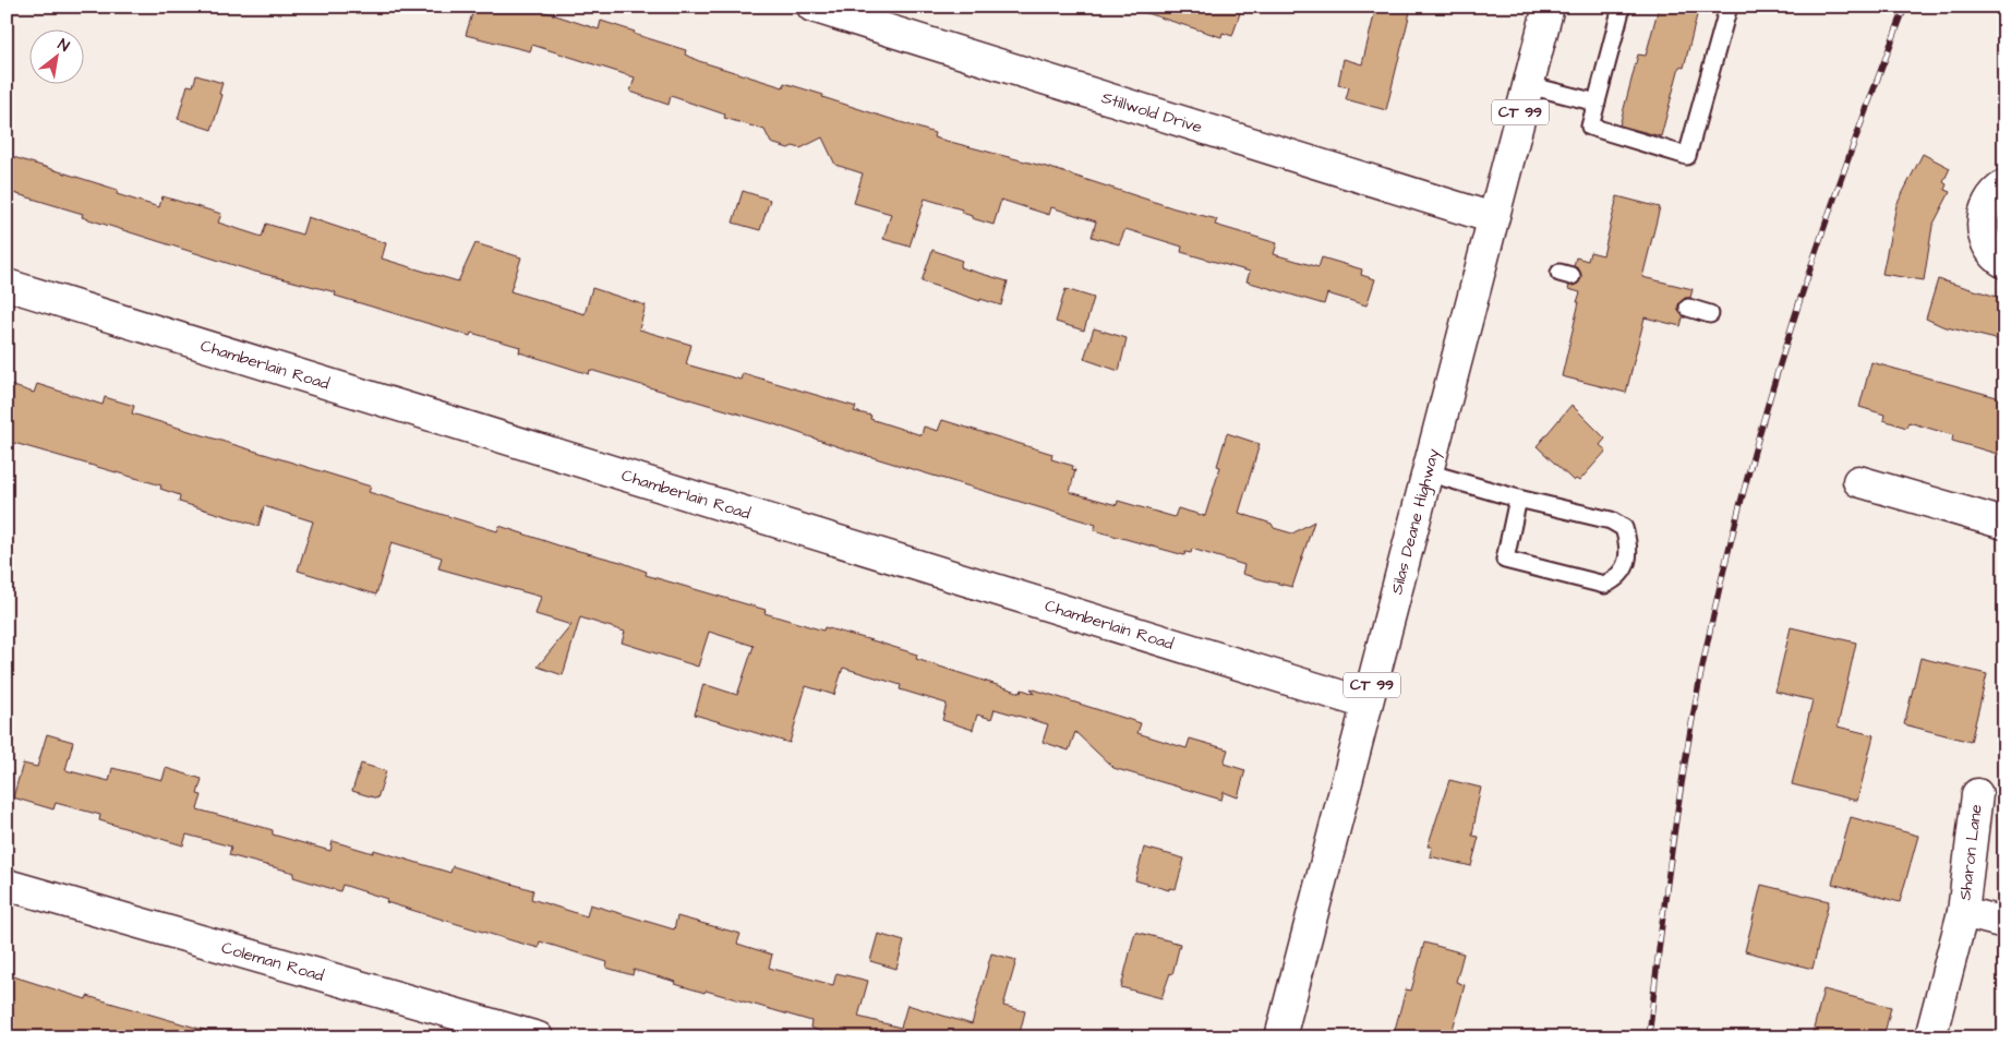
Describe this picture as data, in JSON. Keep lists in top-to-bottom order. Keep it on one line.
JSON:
{"streets":{"street":["Stillwold Drive","CT 99","Chamberlain Road","Silas Deane Highway","Sharon Lane","Coleman Road"]},"crossings":[["Stillwold Drive","Silas Deane Highway"],["Chamberlain Road","Silas Deane Highway"]],"north":"top right"}
